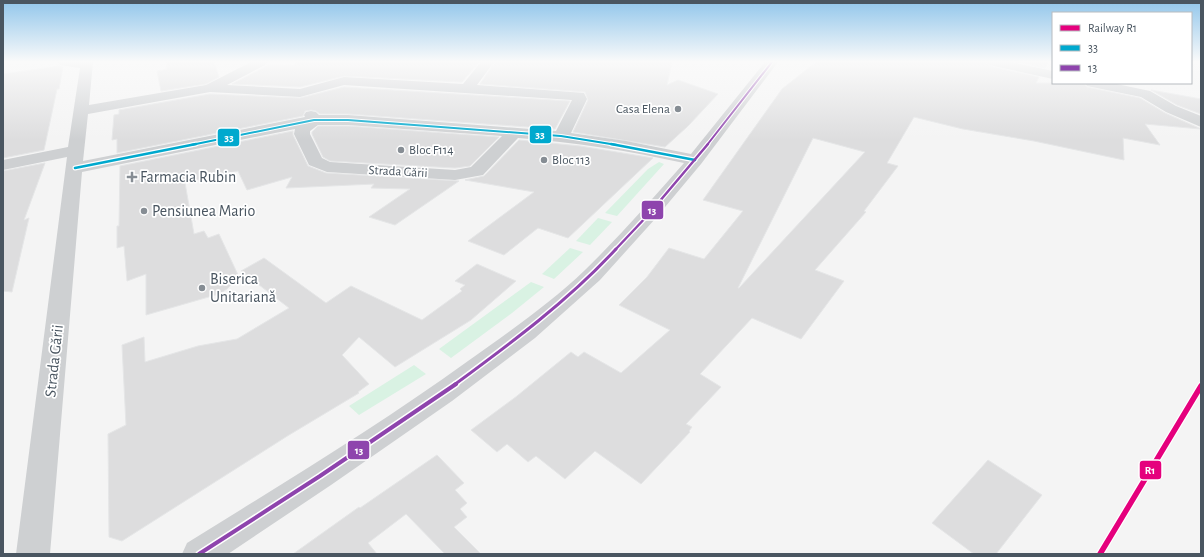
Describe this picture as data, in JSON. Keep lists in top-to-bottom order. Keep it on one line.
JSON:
{"streets":{"street":["Strada Gării"]},"places":{"other":["Casa Elena","Bloc F114","Bloc 113","Pensiunea Mario","Biserica Unitariană"],"health":["Farmacia Rubin"]},"lines":["transit line 13","transit line 33","rail line R1"],"legend":["Railway R1","33","13"]}
